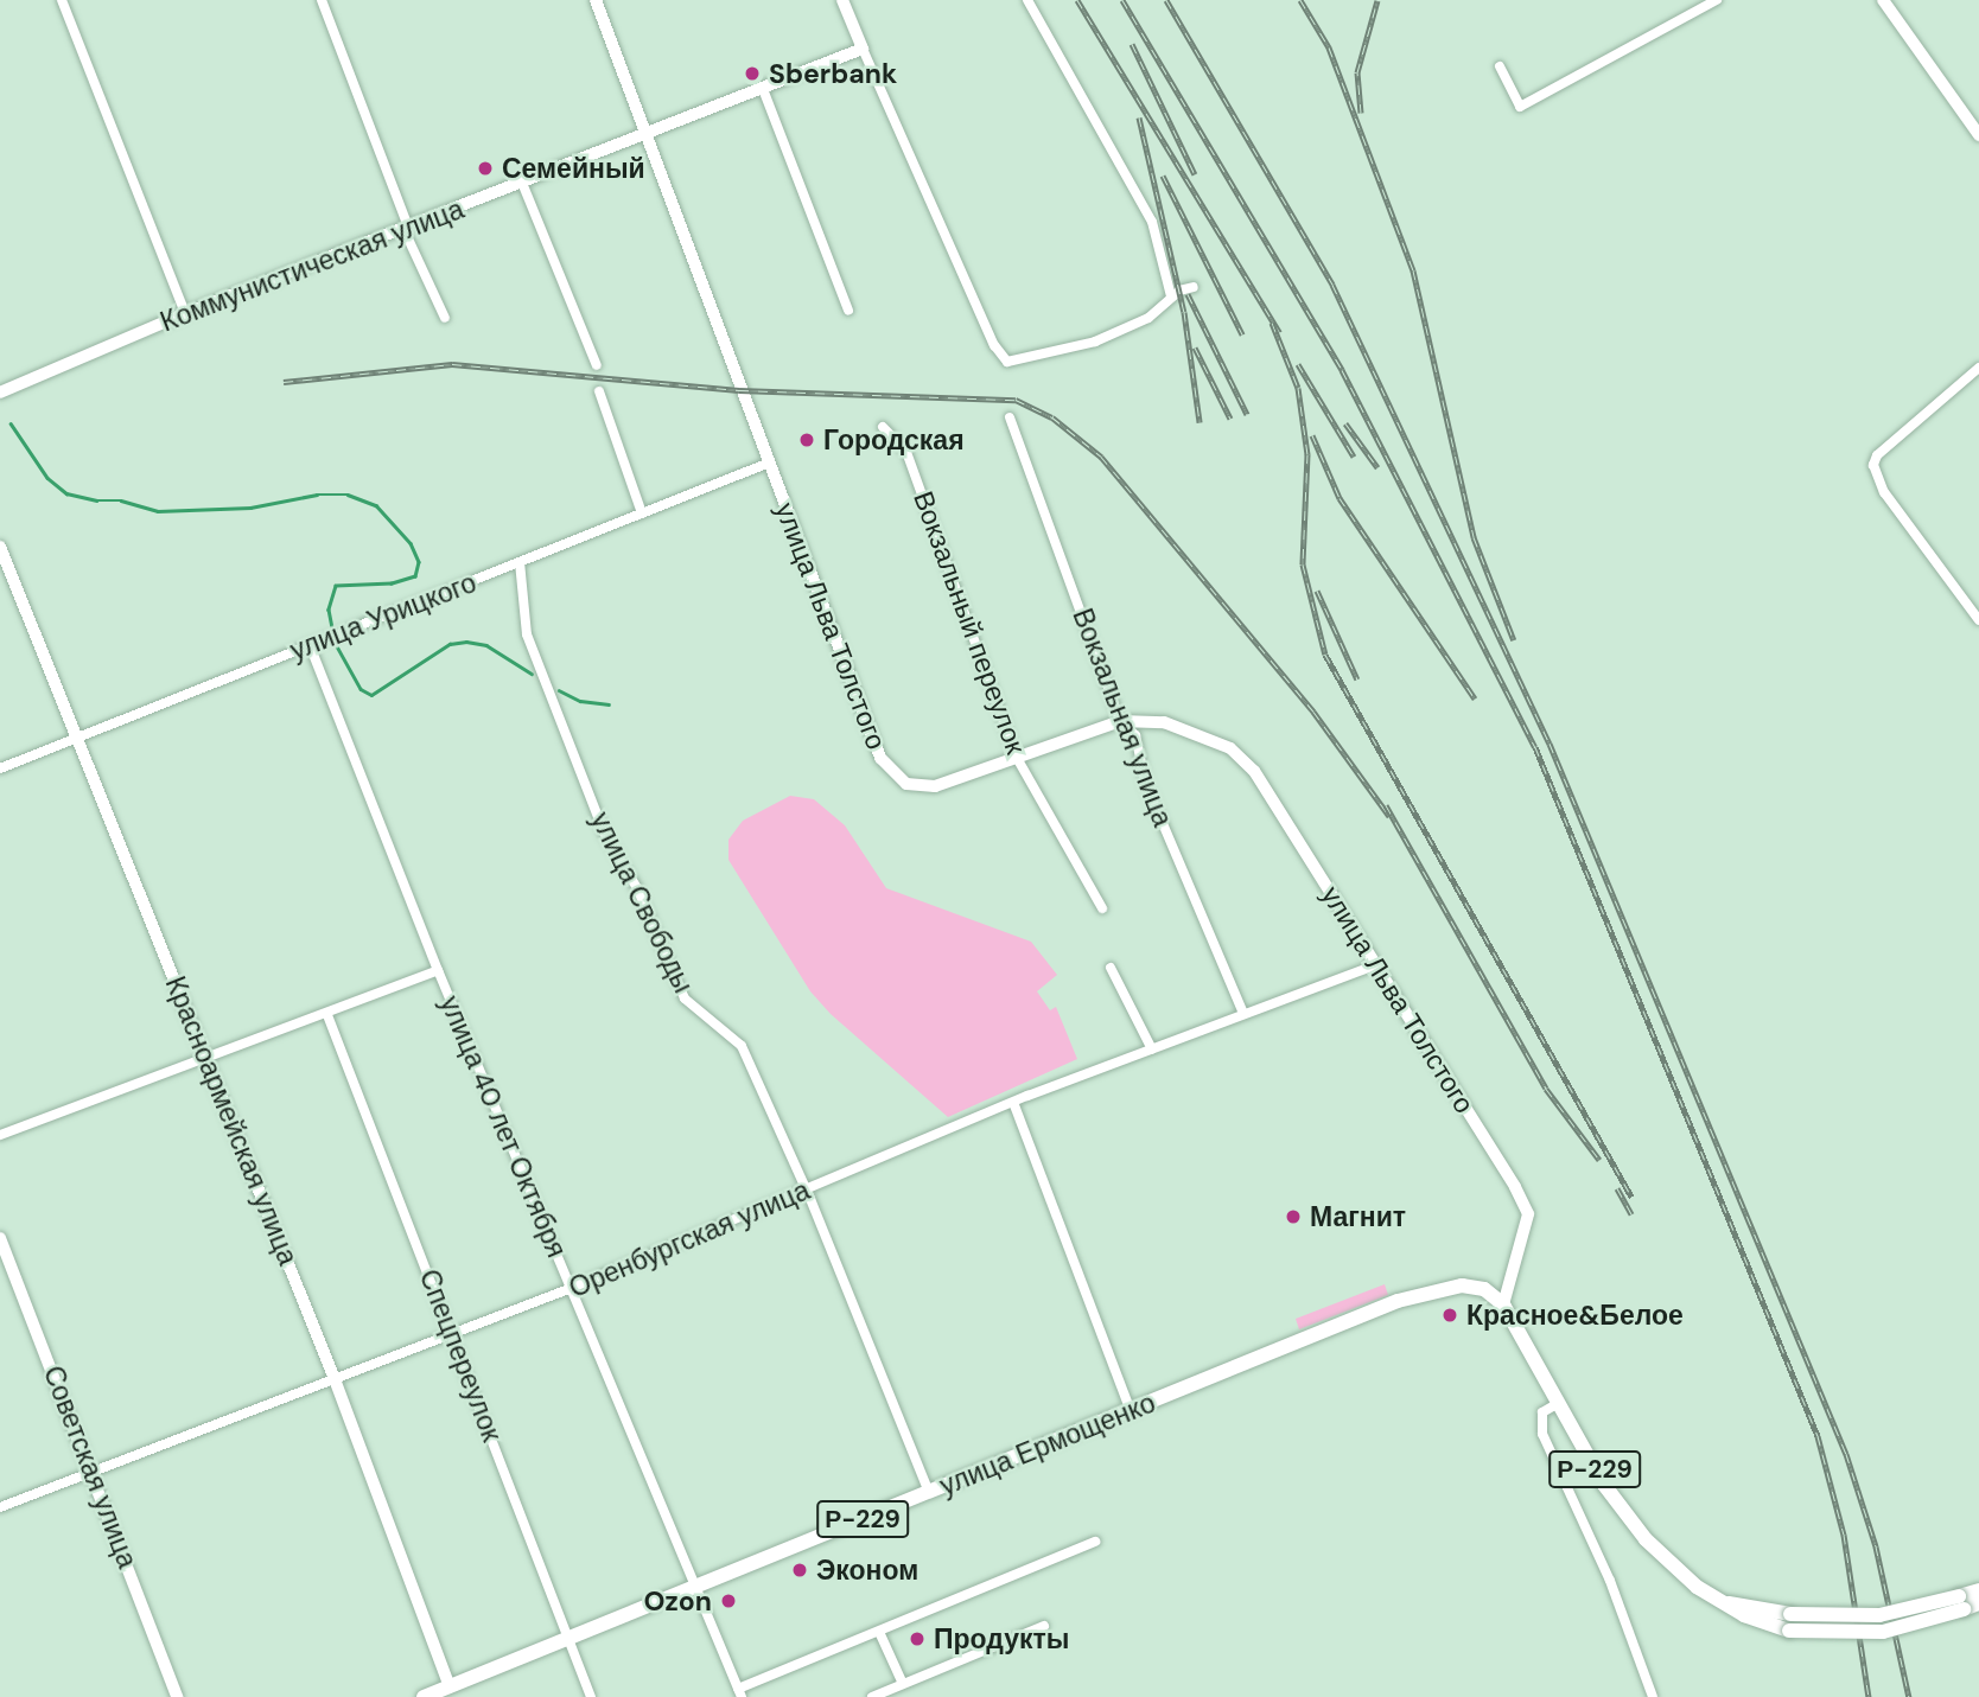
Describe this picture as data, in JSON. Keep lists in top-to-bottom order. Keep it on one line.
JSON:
{"streets":{"highway":["улица Ермощенко","Р-229"],"street":["Коммунистическая улица","улица Урицкого","Вокзальный переулок","улица Льва Толстого","Вокзальная улица","улица Свободы","Красноармейская улица","улица 40 лет Октября","Оренбургская улица","Спецпереулок","Советская улица"]},"crossings":[["Коммунистическая улица","улица Льва Толстого"],["улица Урицкого","улица Льва Толстого"],["улица Урицкого","улица Свободы"],["улица Урицкого","Красноармейская улица"],["улица Урицкого","улица 40 лет Октября"],["Вокзальный переулок","улица Льва Толстого"],["улица Льва Толстого","Вокзальная улица"],["улица Льва Толстого","Оренбургская улица"],["улица Льва Толстого","улица Ермощенко"],["улица Льва Толстого","Р-229"],["Вокзальная улица","Оренбургская улица"],["улица Свободы","Оренбургская улица"],["улица Свободы","улица Ермощенко"],["Красноармейская улица","Оренбургская улица"],["Красноармейская улица","улица Ермощенко"],["улица 40 лет Октября","Оренбургская улица"],["улица 40 лет Октября","улица Ермощенко"],["Оренбургская улица","Спецпереулок"],["Оренбургская улица","Советская улица"],["Спецпереулок","улица Ермощенко"],["улица Ермощенко","Р-229"]],"places":["Sberbank","Семейный","Городская","Магнит","Красное&Белое","Эконом","Ozon","Продукты"]}
